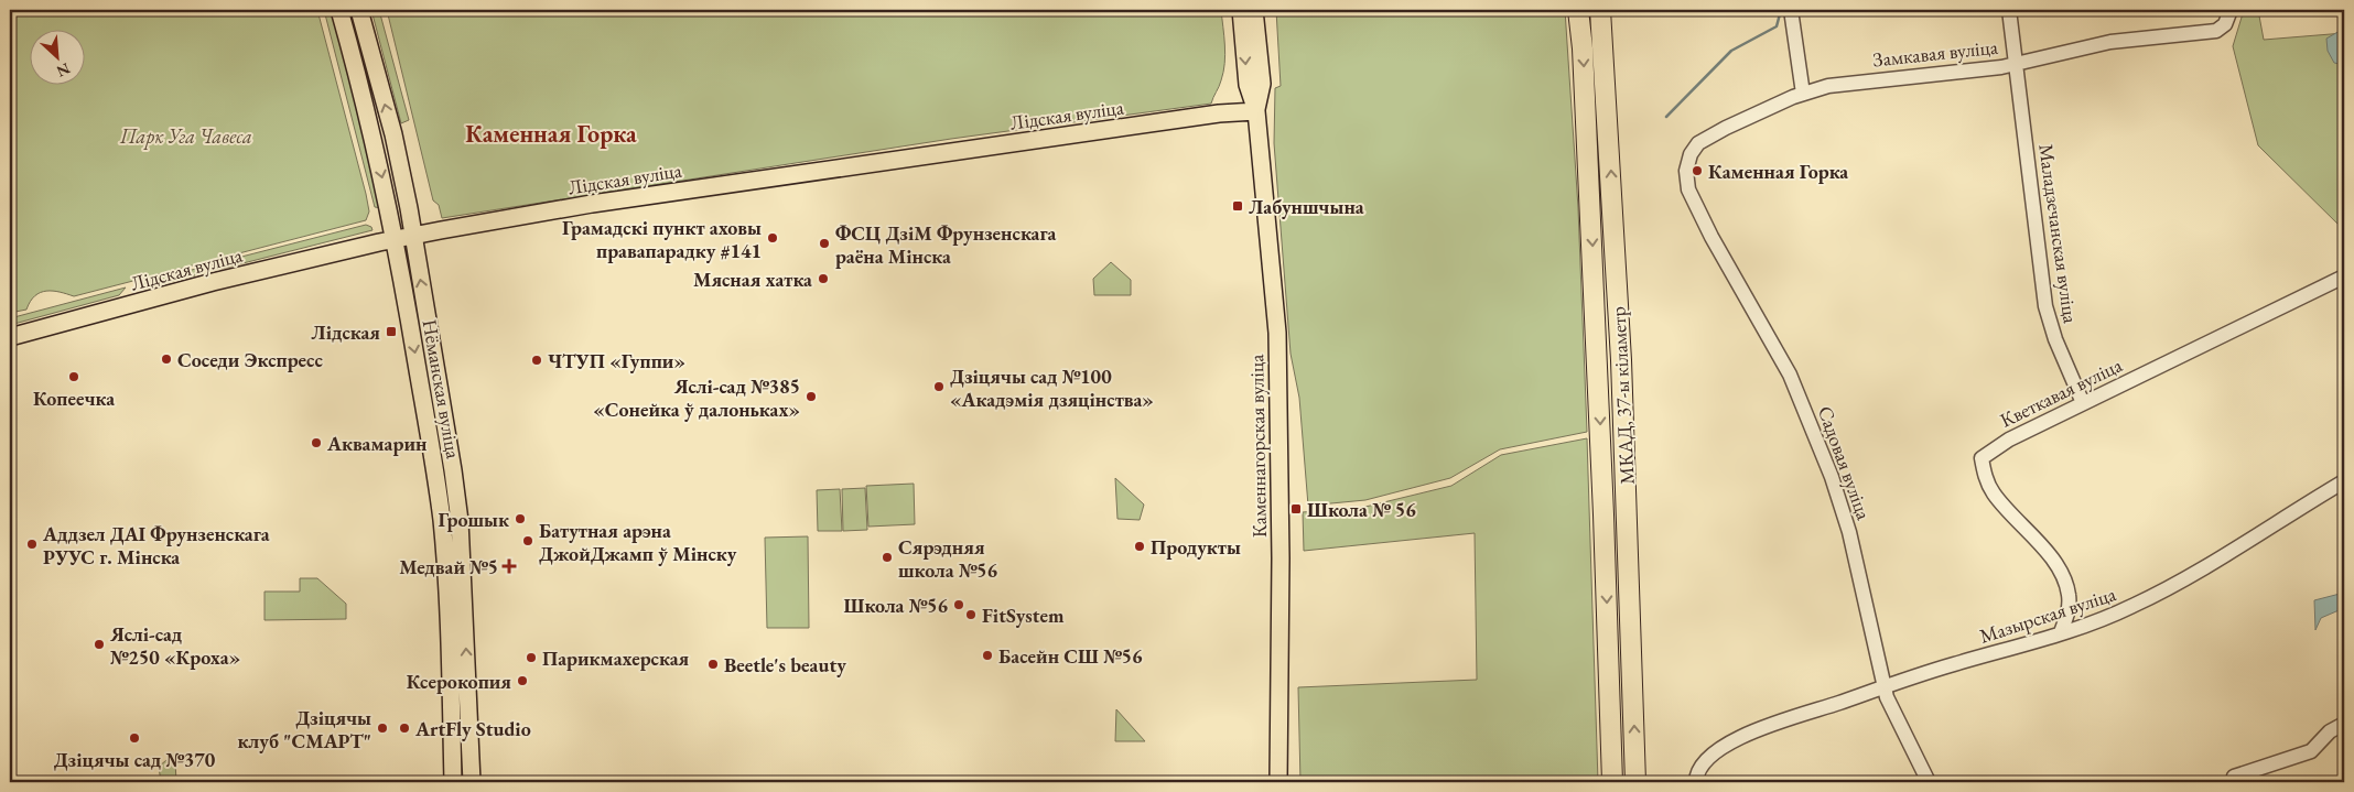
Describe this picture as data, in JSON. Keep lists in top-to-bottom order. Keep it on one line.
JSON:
{"streets":{"highway":["МКАД, 37-ы кіламетр"],"main road":["Лідская вуліца","Нёманская вуліца","Каменнагорская вуліца"],"street":["Замкавая вуліца","Маладзечанская вуліца","Кветкавая вуліца","Садовая вуліца","Мазырская вуліца"]},"crossings":[["Замкавая вуліца","Маладзечанская вуліца"],["Замкавая вуліца","Садовая вуліца"],["Лідская вуліца","Нёманская вуліца"],["Лідская вуліца","Каменнагорская вуліца"],["Маладзечанская вуліца","Кветкавая вуліца"],["Кветкавая вуліца","Мазырская вуліца"],["Садовая вуліца","Мазырская вуліца"]],"districts":["Каменная Горка"],"parks":["Парк Уга Чавеса"],"places":{"other":["Каменная Горка","Грамадскі пункт аховы правапарадку #141","ФСЦ ДзіМ Фрунзенскага раёна Мінска","Мясная хатка","Соседи Экспресс","ЧТУП «Гуппи»","Копеечка","Дзіцячы сад №100 «Акадэмія дзяцінства»","Яслі-сад №385 «Сонейка ў далоньках»","Аквамарин","Грошык","Батутная арэна ДжойДжамп ў Мінску","Аддзел ДАІ Фрунзенскага РУУС г. Мінска","Продукты","Сярэдняя школа №56","Школа №56","FitSystem","Яслі-сад №250 «Кроха»","Басейн СШ №56","Парикмахерская","Beetle's beauty","Ксерокопия","Дзіцячы клуб \"СМАРТ\"","ArtFly Studio","Дзіцячы сад №370"],"transit":["Лабуншчына","Лідская","Школа № 56"],"health":["Медвай №5"]},"north":"bottom right"}
